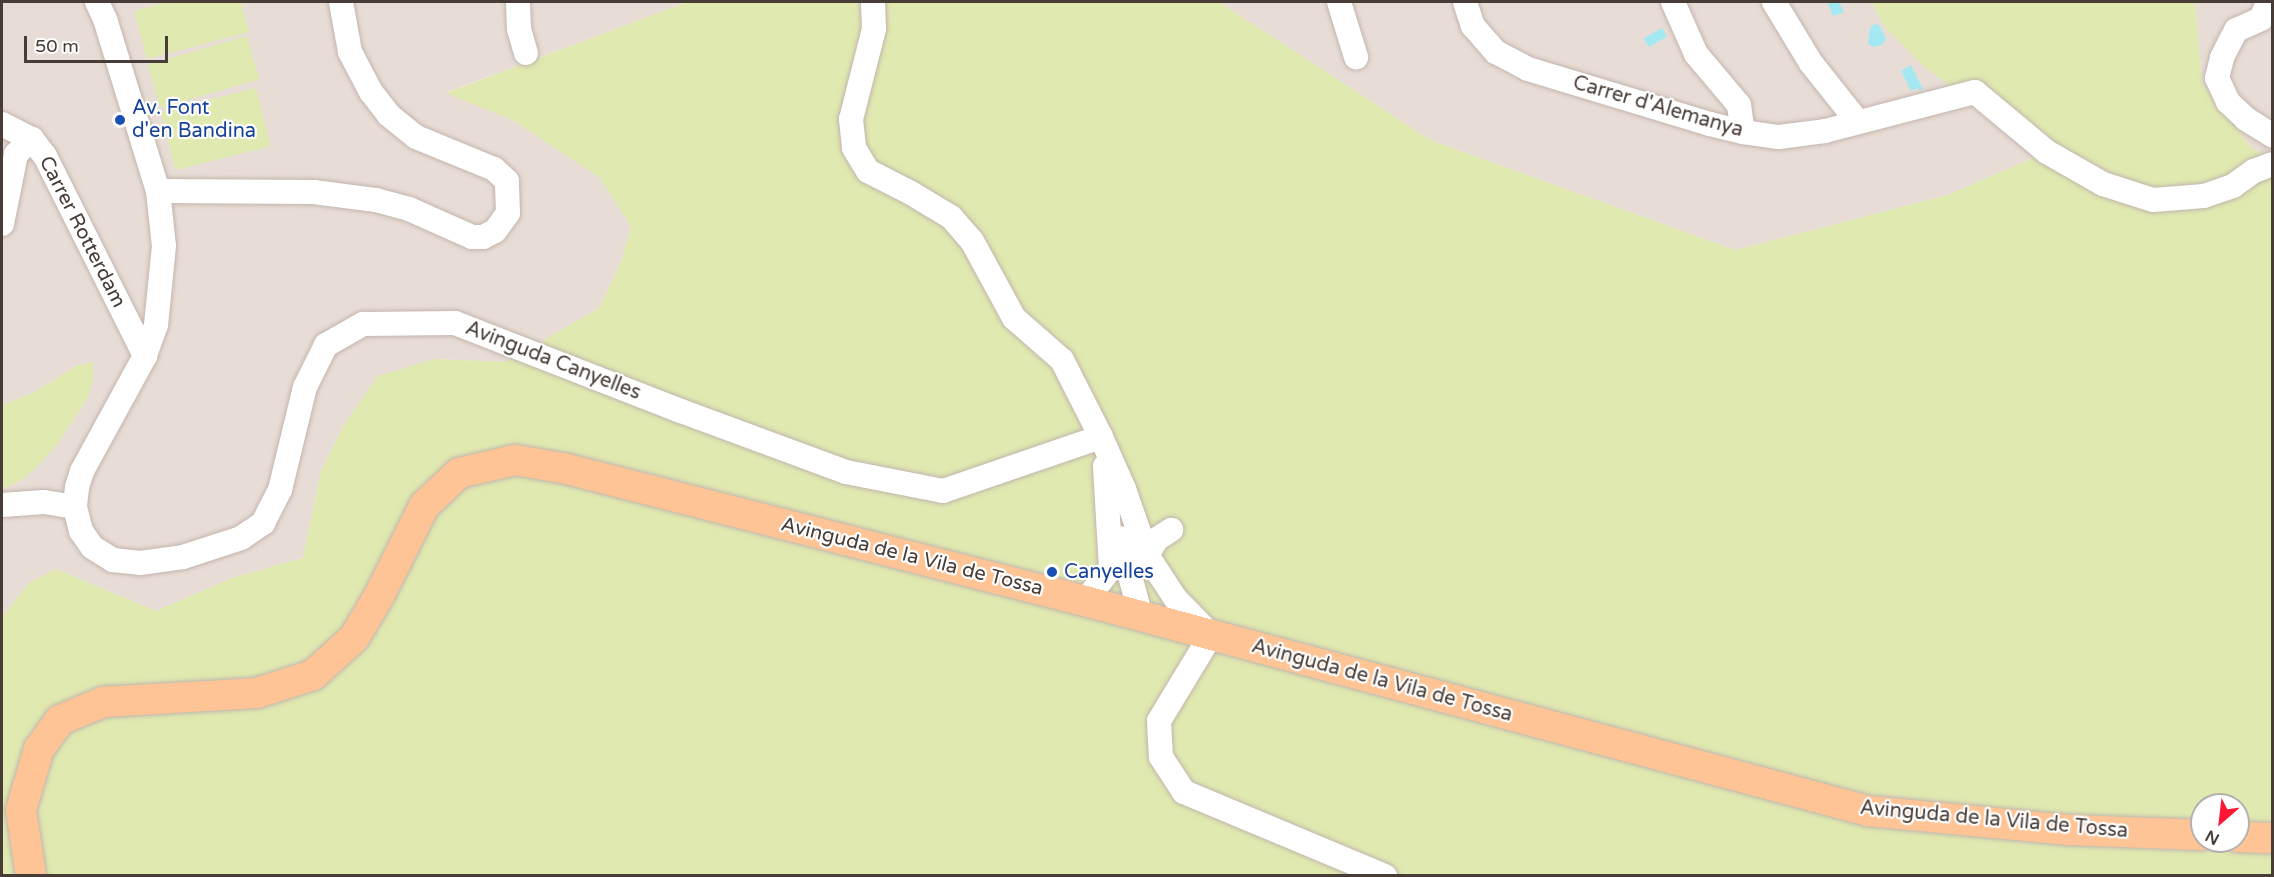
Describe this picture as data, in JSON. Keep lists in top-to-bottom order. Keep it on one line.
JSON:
{"streets":{"main road":["Avinguda de la Vila de Tossa"],"street":["Carrer d'Alemanya","Carrer Rotterdam","Avinguda Canyelles"]},"crossings":[["Carrer Rotterdam","Avinguda Canyelles"]],"places":["Av. Font d'en Bandina","Canyelles"],"scale_bar":"50 m","north":"bottom left"}
